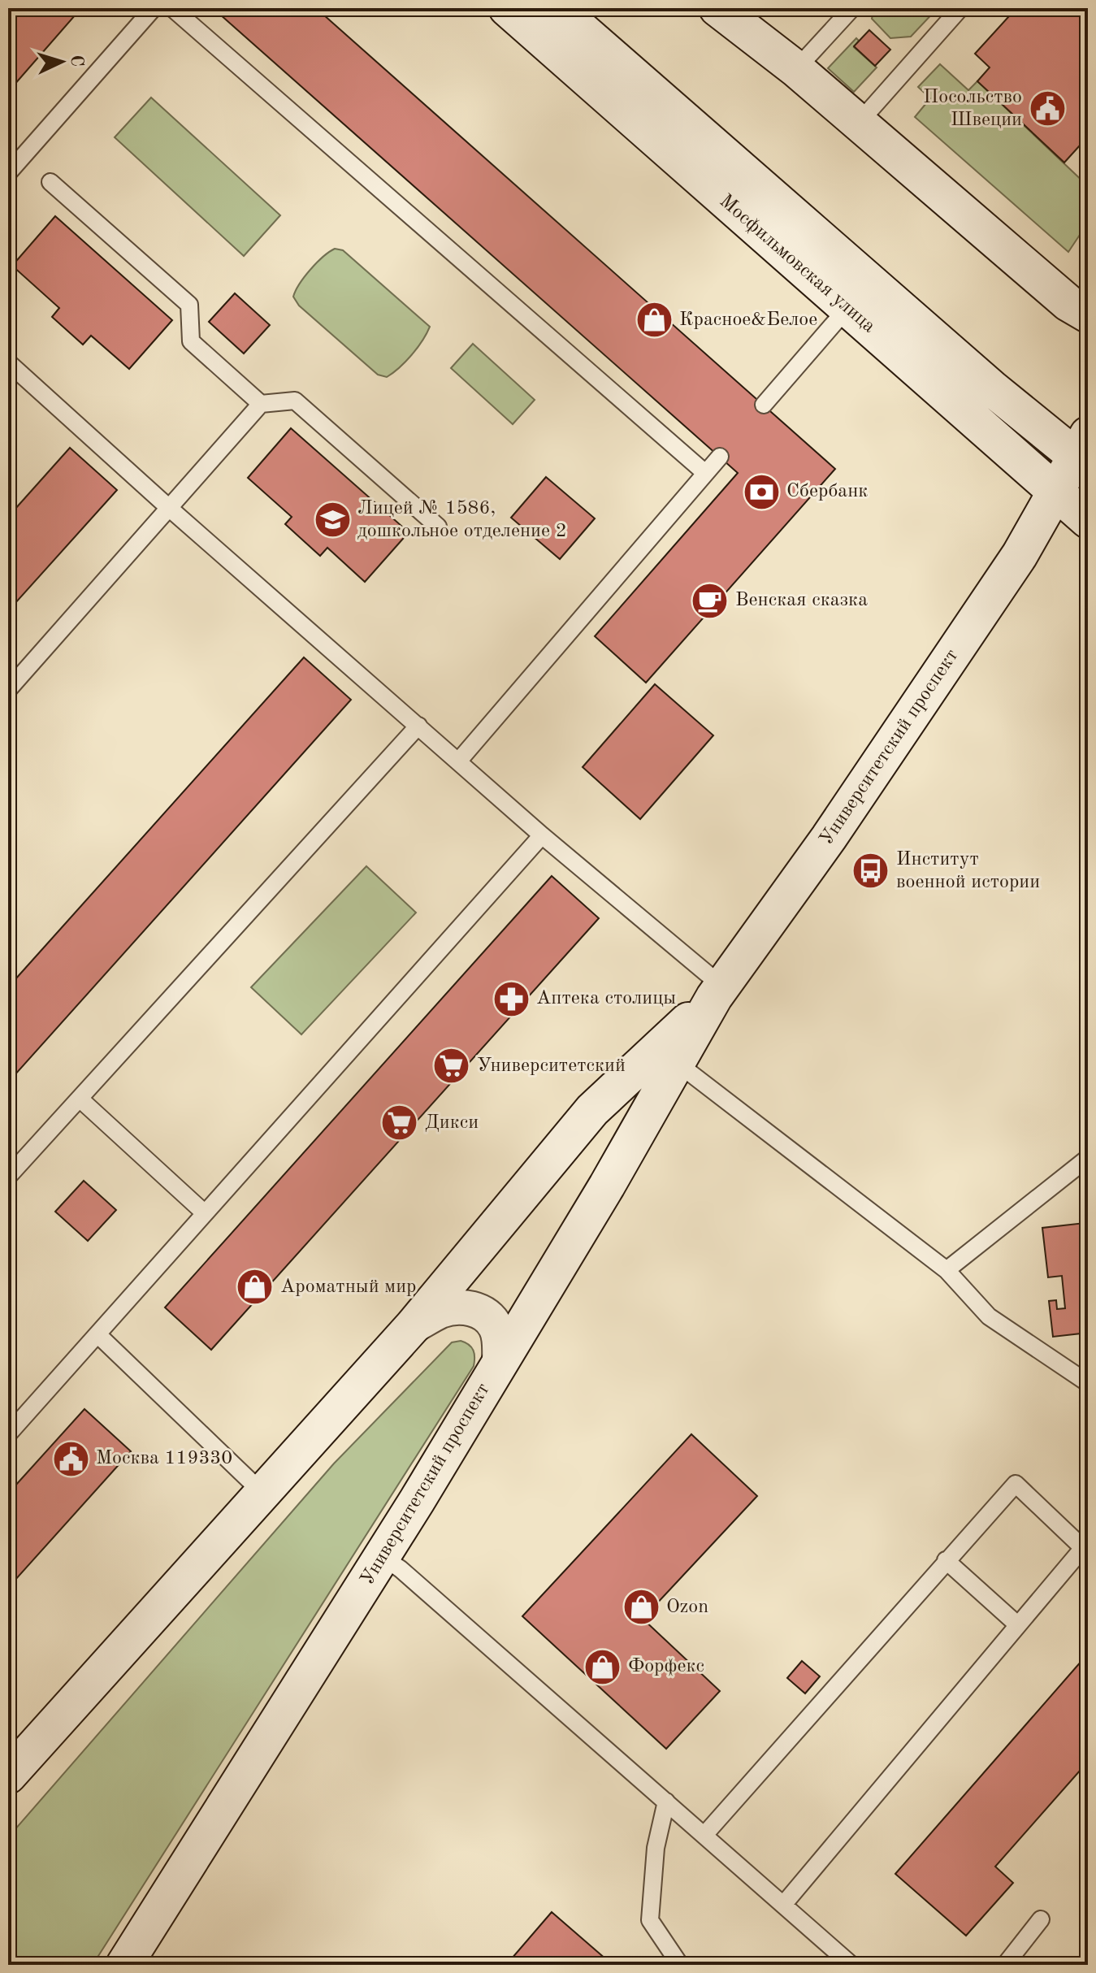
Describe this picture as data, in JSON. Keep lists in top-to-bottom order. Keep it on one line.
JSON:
{"streets":{"main road":["Мосфильмовская улица","Университетский проспект"]},"crossings":[["Мосфильмовская улица","Университетский проспект"]],"places":{"public building":["Посольство Швеции","Москва 119330"],"shop":["Красное&Белое","Ароматный мир","Ozon","Форфекс"],"bank":["Сбербанк"],"school or university":["Лицей № 1586, дошкольное отделение 2"],"cafe":["Венская сказка"],"bus stop":["Институт военной истории"],"pharmacy":["Аптека столицы"],"supermarket":["Университетский","Дикси"]},"north":"right"}
